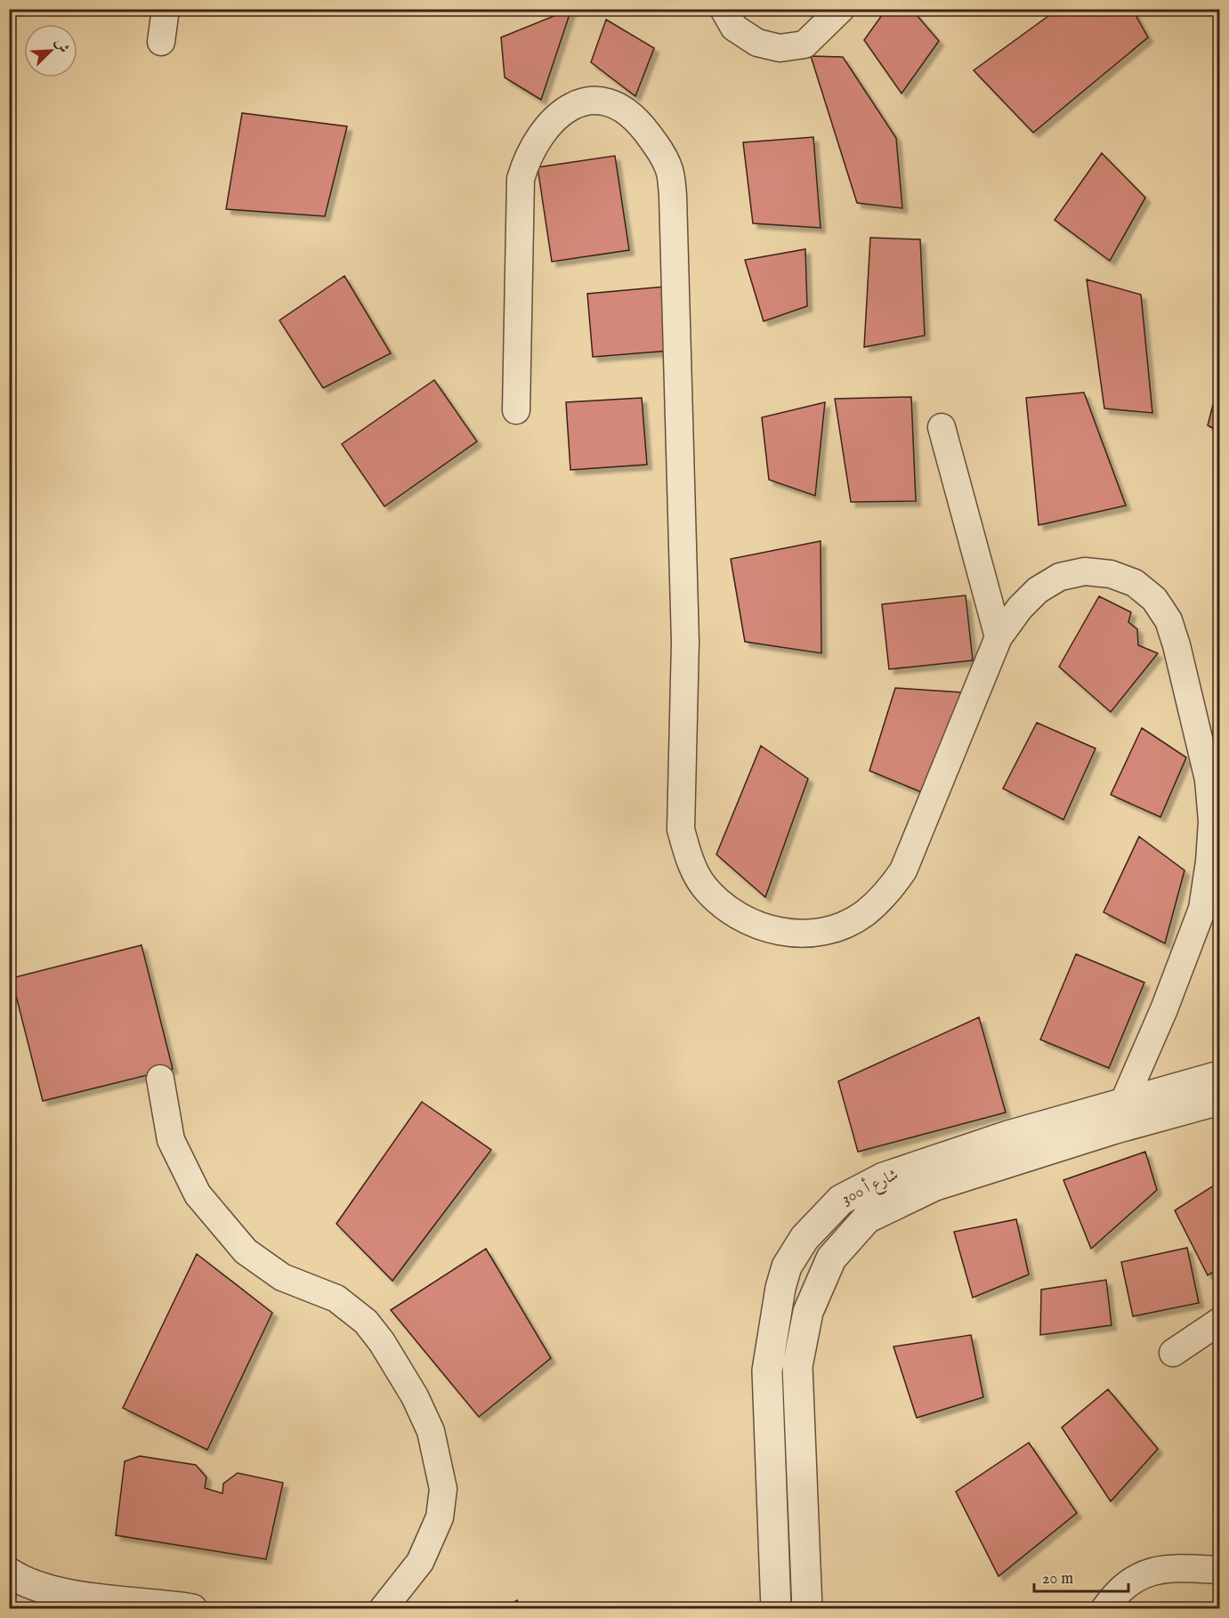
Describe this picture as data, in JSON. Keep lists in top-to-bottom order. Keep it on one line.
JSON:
{"streets":{"street":["شارع أ 300"]},"scale_bar":"20 m","north":"top right"}
